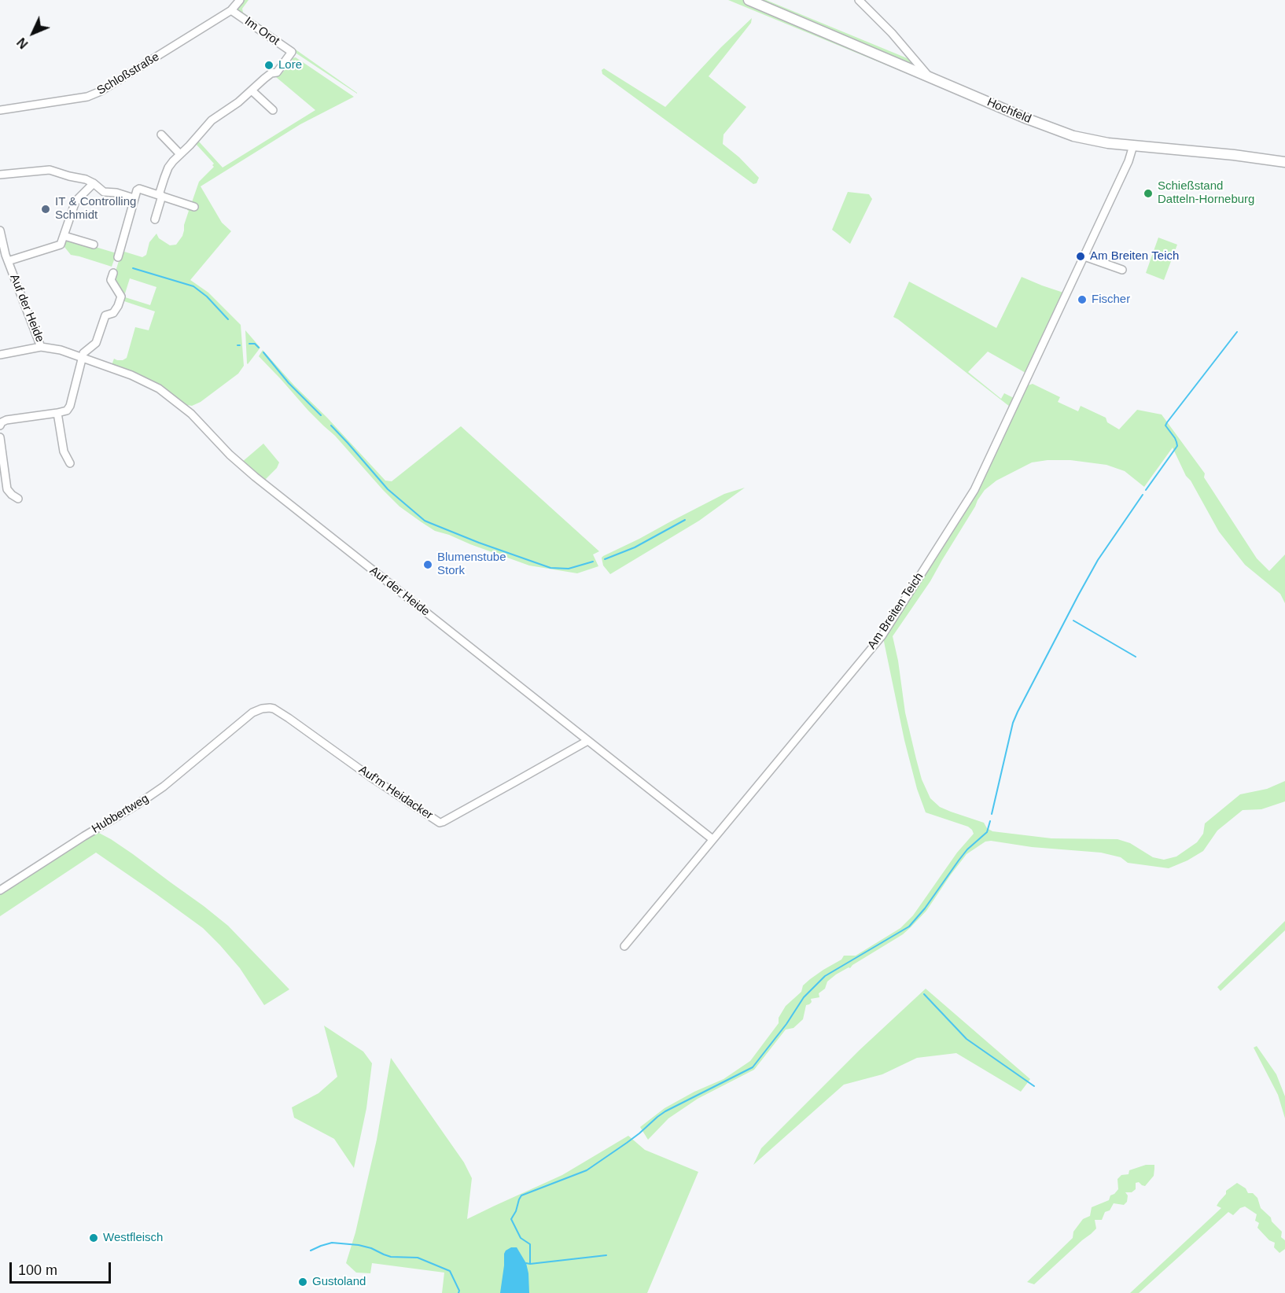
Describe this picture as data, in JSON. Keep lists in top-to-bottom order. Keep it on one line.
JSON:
{"streets":{"street":["Im Orot","Schloßstraße","Hochfeld","Auf der Heide","Am Breiten Teich","Auf'm Heidacker","Hubbertweg"]},"crossings":[["Im Orot","Schloßstraße"],["Hochfeld","Am Breiten Teich"],["Auf der Heide","Am Breiten Teich"],["Auf der Heide","Auf'm Heidacker"],["Auf'm Heidacker","Hubbertweg"]],"places":["Lore","Schießstand Datteln-Horneburg","IT & Controlling Schmidt","Am Breiten Teich","Fischer","Blumenstube Stork","Westfleisch","Gustoland"],"scale_bar":"100 m","north":"bottom left"}
